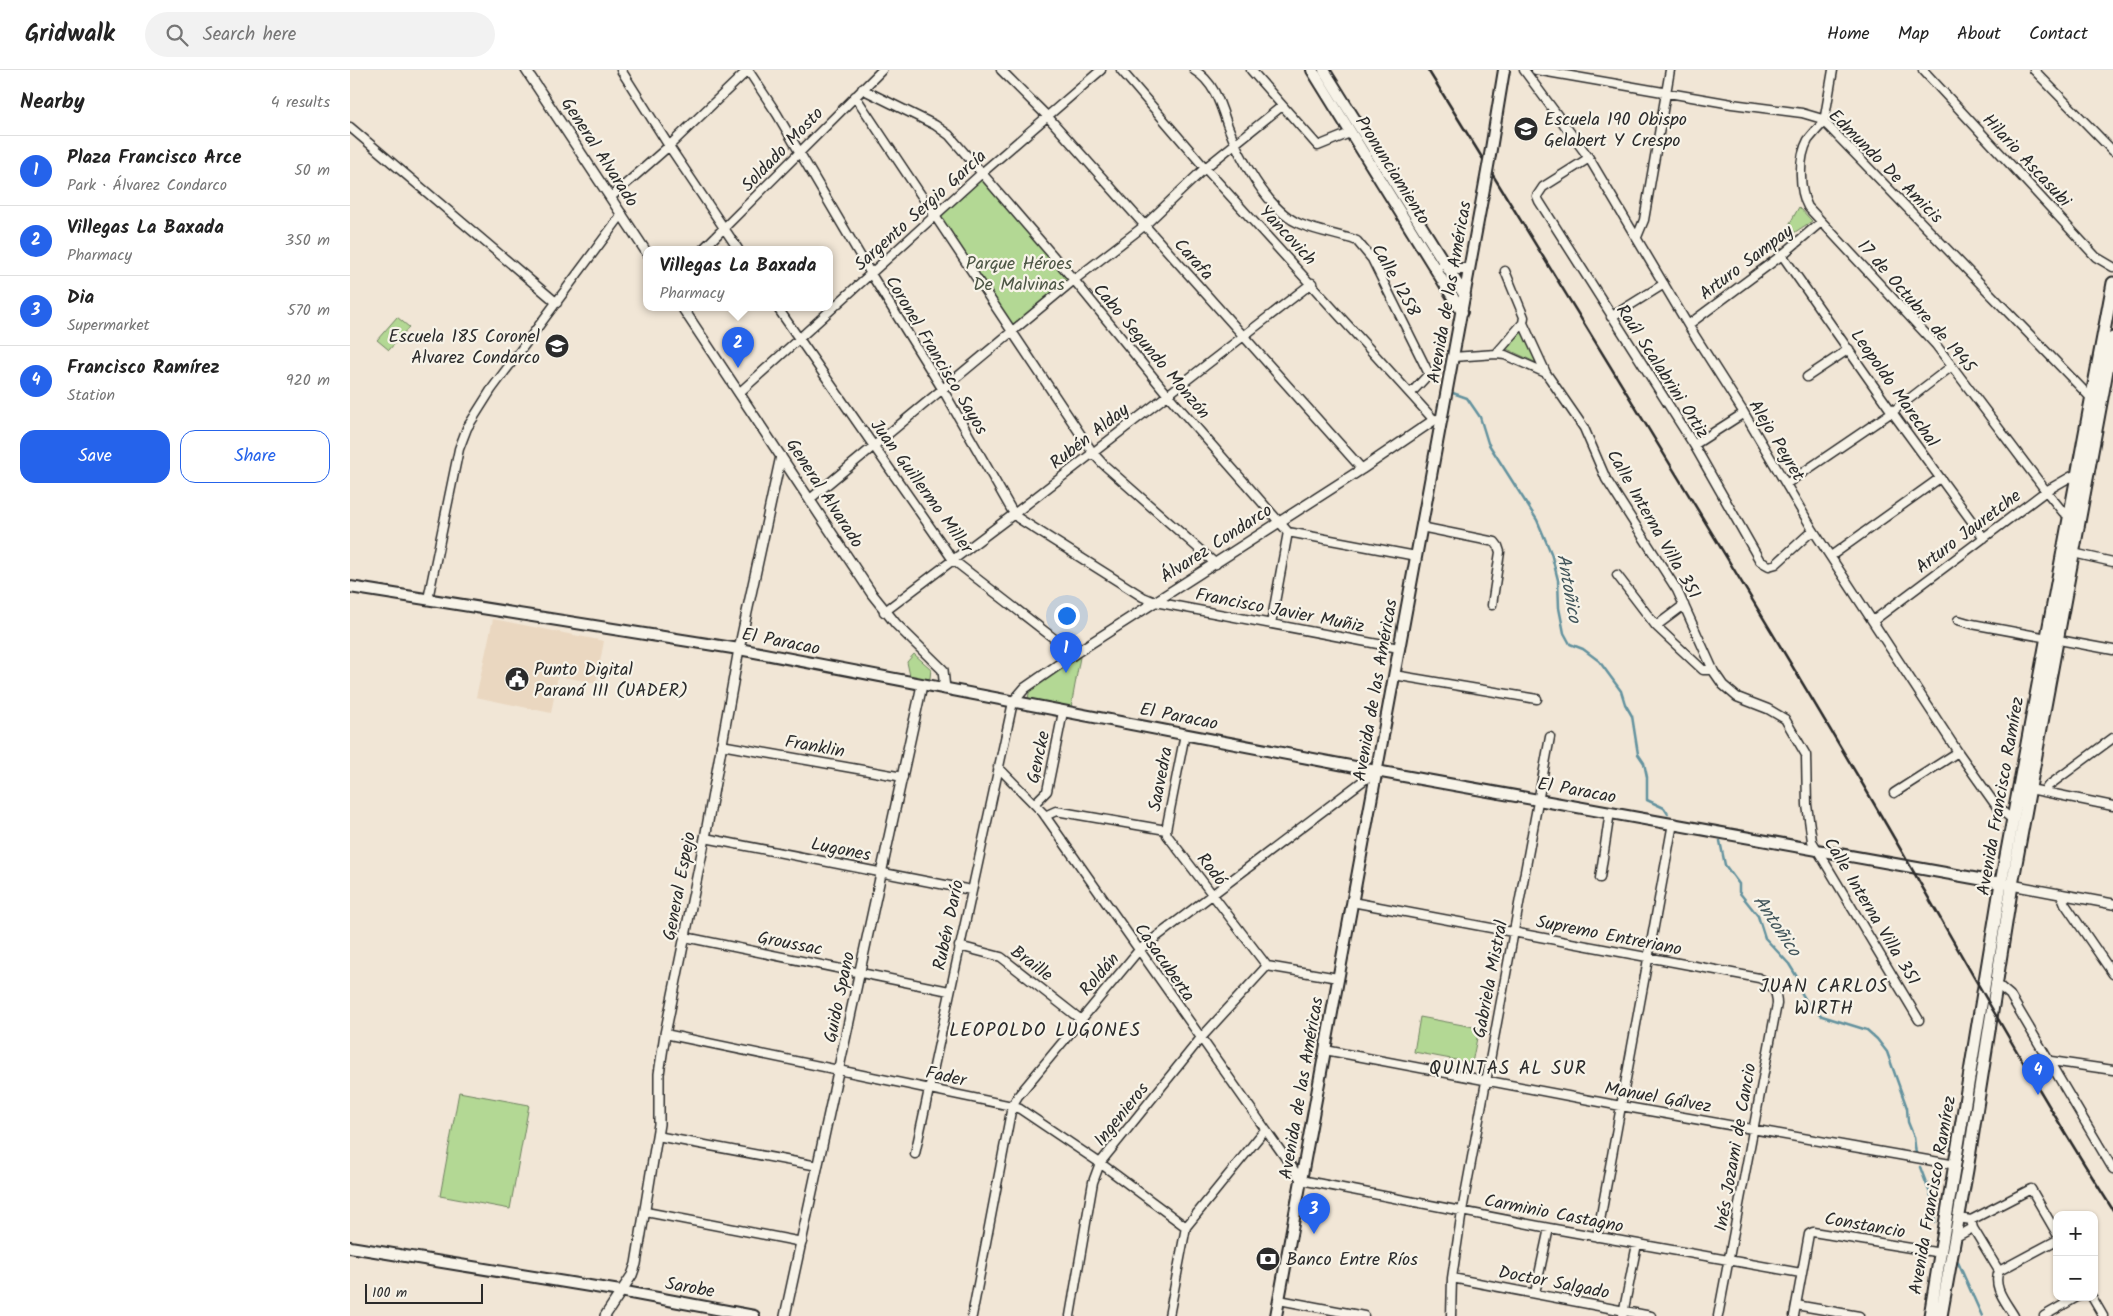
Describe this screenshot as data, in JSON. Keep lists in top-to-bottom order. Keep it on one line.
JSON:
{"streets":{"main road":["Pronunciamiento","Avenida de las Américas","El Paracao","Avenida Francisco Ramírez","Sarobe"],"street":["Soldado Mosto","General Alvarado","Hilario Ascasubi","Edmundo De Amicis","Sargento Sergio García","Yancovich","Carafa","Arturo Sampay","Calle 1258","17 de Octubre de 1945","Cabo Segundo Monzón","Coronel Francisco Sayos","Raúl Scalabrini Ortiz","Leopoldo Marechal","Rubén Alday","Alejo Peyret","Juan Guillermo Miller","Calle Interna Villa 351","Arturo Jauretche","Álvarez Condarco","Francisco Javier Muñiz","Franklin","Gencke","Saavedra","Lugones","Rodó","General Espejo","Rubén Darío","Supremo Entreriano","Groussac","Casacuberta","Braille","Roldán","Gabriela Mistral","Guido Spano","Fader","Manuel Gálvez","Ingenieros","Inés Jozami de Cancio","Carminio Castagno","Constancio","Doctor Salgado"]},"crossings":[["Soldado Mosto","Cabo Segundo Monzón"],["Soldado Mosto","Coronel Francisco Sayos"],["General Alvarado","Sargento Sergio García"],["General Alvarado","Rubén Alday"],["General Alvarado","El Paracao"],["General Alvarado","General Espejo"],["Edmundo De Amicis","17 de Octubre de 1945"],["Edmundo De Amicis","Avenida Francisco Ramírez"],["Pronunciamiento","Avenida de las Américas"],["Sargento Sergio García","Carafa"],["Sargento Sergio García","Cabo Segundo Monzón"],["Sargento Sergio García","Coronel Francisco Sayos"],["Sargento Sergio García","Juan Guillermo Miller"],["Yancovich","Calle 1258"],["Yancovich","Avenida de las Américas"],["Yancovich","Rubén Alday"],["Yancovich","Álvarez Condarco"],["Carafa","Rubén Alday"],["Carafa","Álvarez Condarco"],["Arturo Sampay","17 de Octubre de 1945"],["Arturo Sampay","Leopoldo Marechal"],["Arturo Sampay","Alejo Peyret"],["Avenida de las Américas","Álvarez Condarco"],["Avenida de las Américas","Francisco Javier Muñiz"],["Avenida de las Américas","El Paracao"],["Avenida de las Américas","Supremo Entreriano"],["Avenida de las Américas","Casacuberta"],["Avenida de las Américas","Roldán"],["Avenida de las Américas","Manuel Gálvez"],["Avenida de las Américas","Carminio Castagno"],["17 de Octubre de 1945","Arturo Jauretche"],["17 de Octubre de 1945","Avenida Francisco Ramírez"],["Cabo Segundo Monzón","Rubén Alday"],["Cabo Segundo Monzón","Álvarez Condarco"],["Coronel Francisco Sayos","Rubén Alday"],["Coronel Francisco Sayos","Álvarez Condarco"],["Coronel Francisco Sayos","Francisco Javier Muñiz"],["Raúl Scalabrini Ortiz","Alejo Peyret"],["Leopoldo Marechal","Arturo Jauretche"],["Rubén Alday","Juan Guillermo Miller"],["Alejo Peyret","Arturo Jauretche"],["Alejo Peyret","Avenida Francisco Ramírez"],["Juan Guillermo Miller","Álvarez Condarco"],["Calle Interna Villa 351","El Paracao"],["Arturo Jauretche","Avenida Francisco Ramírez"],["Álvarez Condarco","Francisco Javier Muñiz"],["Álvarez Condarco","El Paracao"],["Álvarez Condarco","Rubén Darío"],["El Paracao","Gencke"],["El Paracao","Saavedra"],["El Paracao","Avenida Francisco Ramírez"],["El Paracao","General Espejo"],["El Paracao","Rubén Darío"],["El Paracao","Roldán"],["El Paracao","Gabriela Mistral"],["El Paracao","Guido Spano"],["Franklin","General Espejo"],["Franklin","Guido Spano"],["Gencke","Casacuberta"],["Saavedra","Rodó"],["Avenida Francisco Ramírez","Manuel Gálvez"],["Avenida Francisco Ramírez","Constancio"],["Lugones","General Espejo"],["Lugones","Rubén Darío"],["Lugones","Guido Spano"],["Rodó","Roldán"],["Rodó","Ingenieros"],["General Espejo","Groussac"],["General Espejo","Fader"],["General Espejo","Sarobe"],["Rubén Darío","Groussac"],["Rubén Darío","Casacuberta"],["Rubén Darío","Braille"],["Rubén Darío","Fader"],["Supremo Entreriano","Gabriela Mistral"],["Supremo Entreriano","Inés Jozami de Cancio"],["Groussac","Guido Spano"],["Casacuberta","Roldán"],["Casacuberta","Ingenieros"],["Casacuberta","Carminio Castagno"],["Braille","Roldán"],["Roldán","Fader"],["Gabriela Mistral","Manuel Gálvez"],["Gabriela Mistral","Carminio Castagno"],["Gabriela Mistral","Doctor Salgado"],["Guido Spano","Fader"],["Fader","Ingenieros"],["Manuel Gálvez","Inés Jozami de Cancio"],["Inés Jozami de Cancio","Carminio Castagno"],["Carminio Castagno","Constancio"]],"districts":["JUAN CARLOS WIRTH","LEOPOLDO LUGONES","QUINTAS AL SUR"],"water":["Antoñico"],"parks":["Parque Héroes De Malvinas"],"places":{"school or university":["Escuela 190 Obispo Gelabert Y Crespo","Escuela 185 Coronel Alvarez Condarco"],"public building":["Punto Digital Paraná III (UADER)"],"bank":["Banco Entre Ríos"]},"scale_bar":"100 m","page":{"header":"Gridwalk","search":"Search here","nav":["Home","Map","About","Contact"],"heading":["Nearby","4 results"],"list":[{"mark":"1","name":"Plaza Francisco Arce","note":"Park · Álvarez Condarco","value":"50 m"},{"mark":"2","name":"Villegas La Baxada","note":"Pharmacy","value":"350 m"},{"mark":"3","name":"Dia","note":"Supermarket","value":"570 m"},{"mark":"4","name":"Francisco Ramírez","note":"Station","value":"920 m"}],"popup":["Villegas La Baxada","Pharmacy"],"pins":["2","1","4","3"],"buttons":["Save","Share"],"map_buttons":["+","−"],"scale":"100 m"}}
